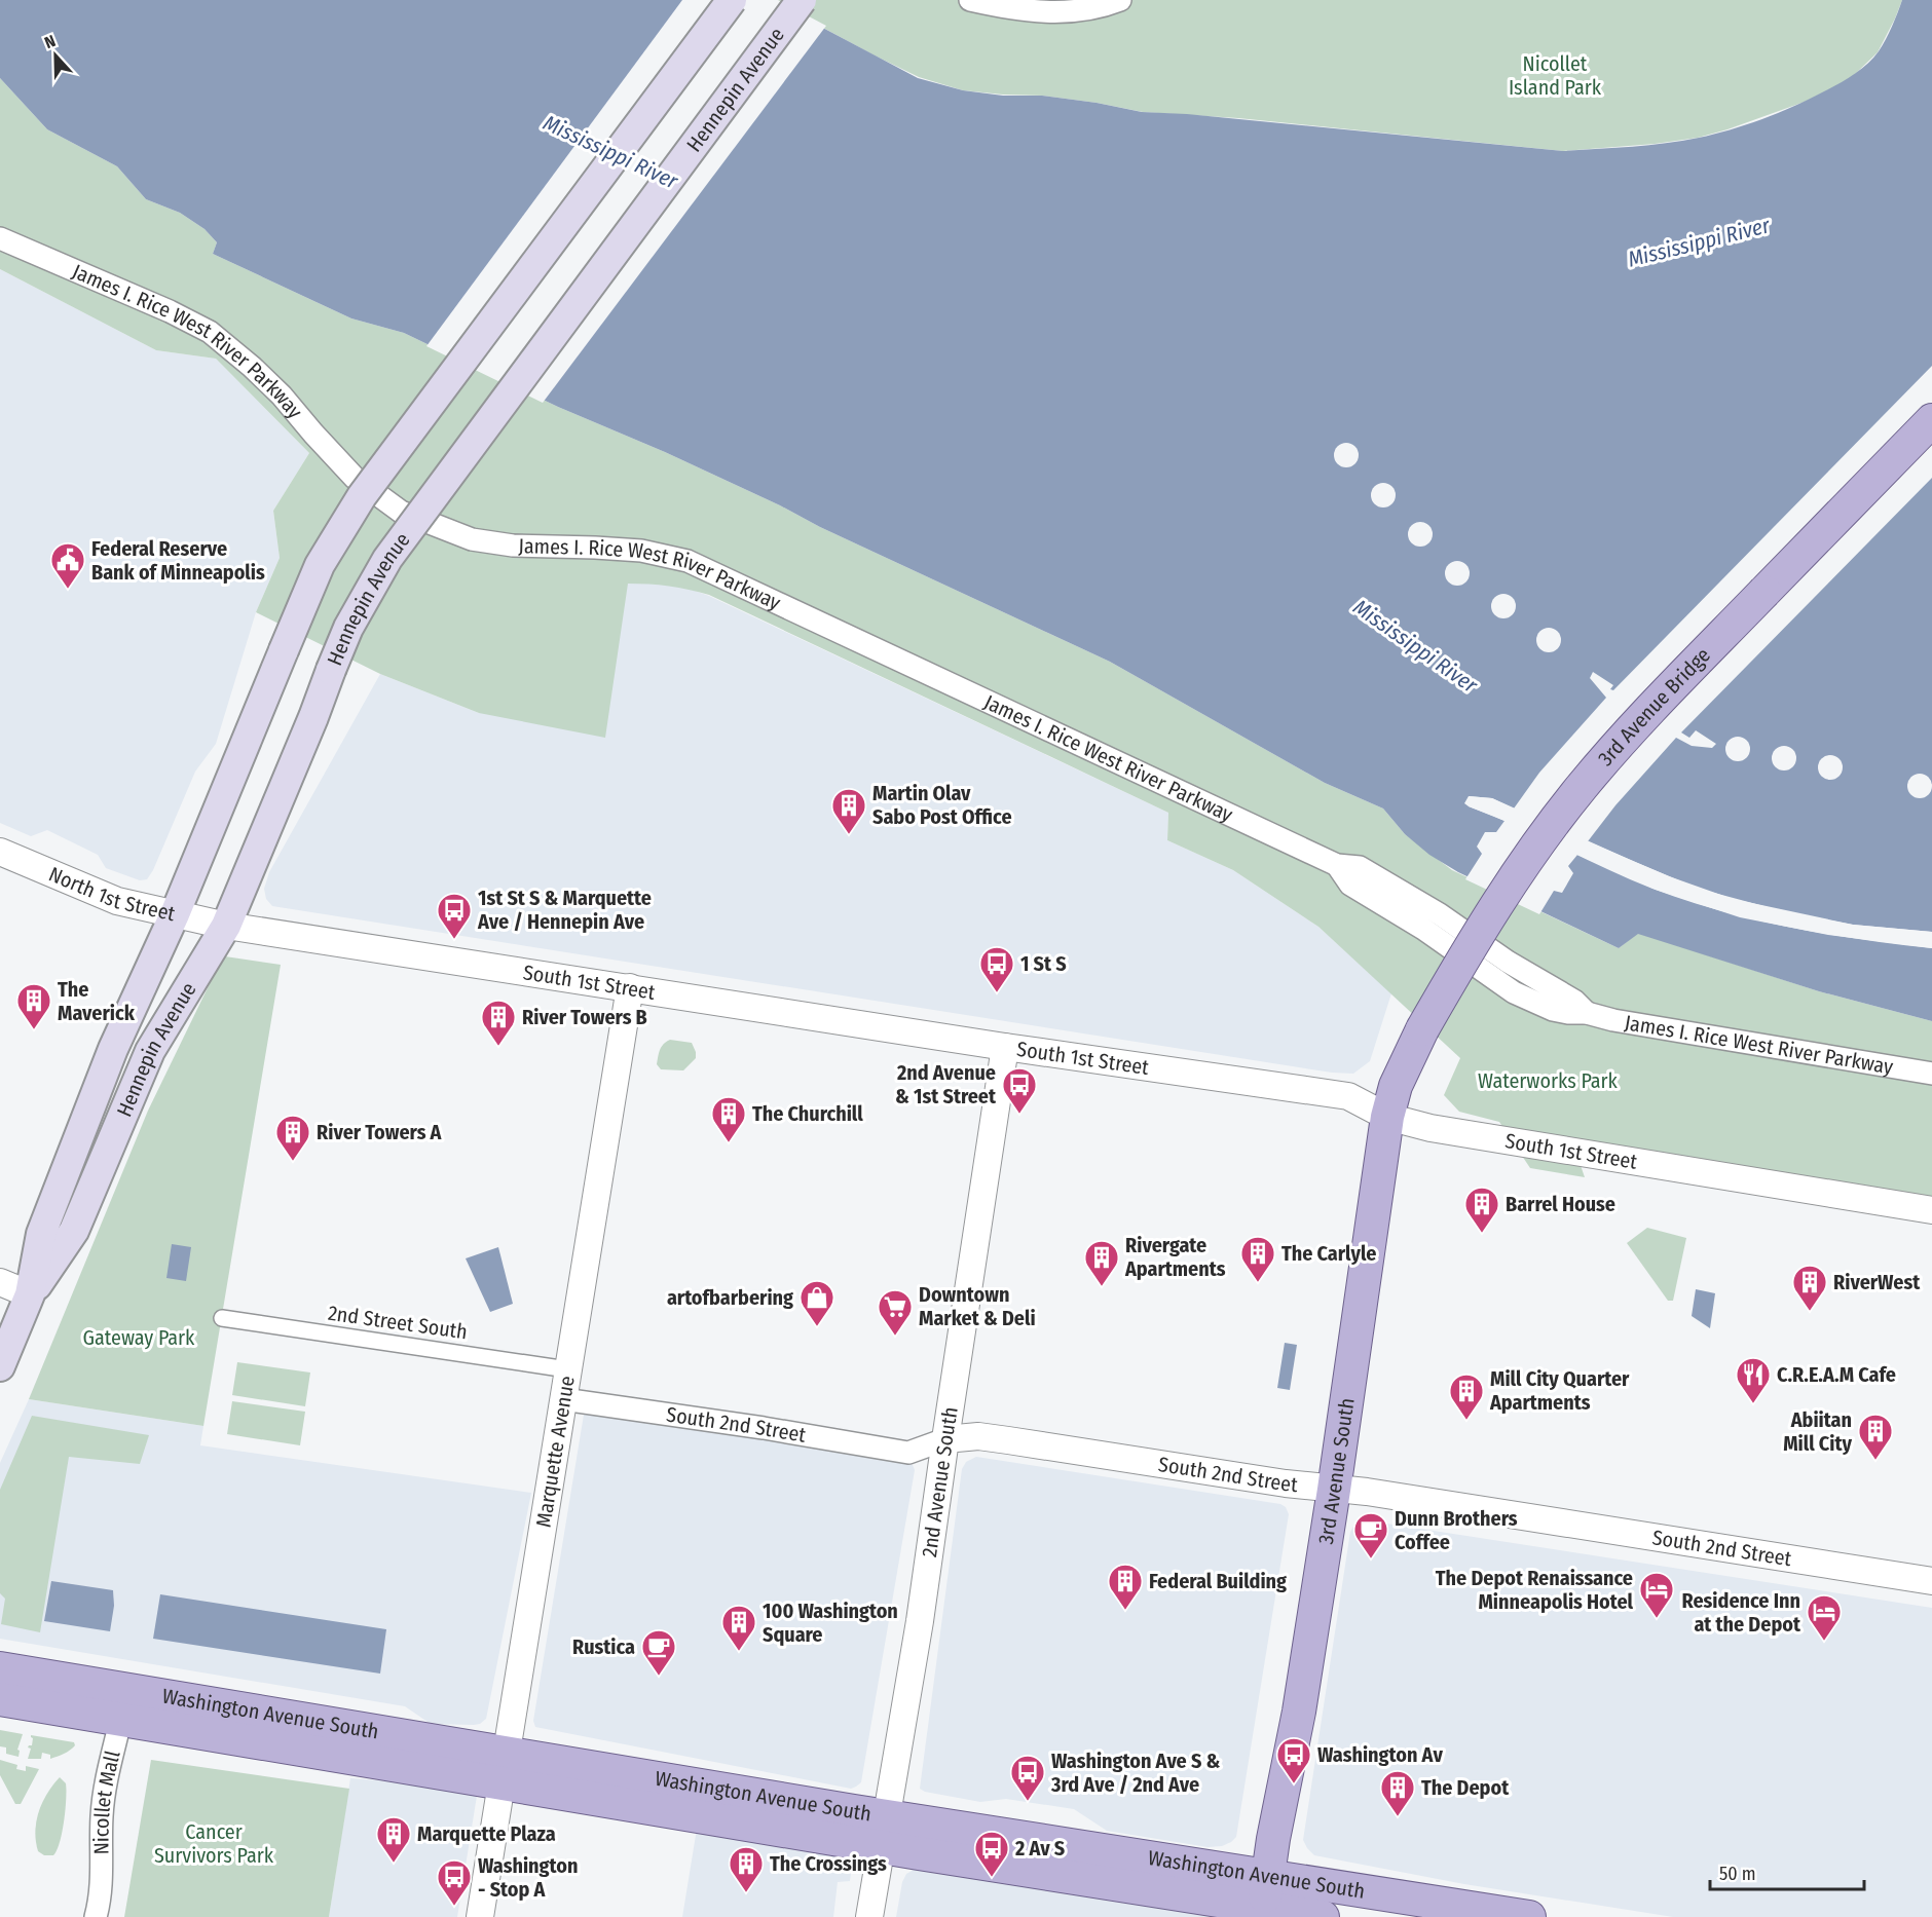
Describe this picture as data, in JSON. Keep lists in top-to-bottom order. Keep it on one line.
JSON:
{"streets":{"main road":["Hennepin Avenue","3rd Avenue Bridge","3rd Avenue South","Washington Avenue South"],"street":["James I. Rice West River Parkway","North 1st Street","South 1st Street","2nd Street South","South 2nd Street","Marquette Avenue","2nd Avenue South","Nicollet Mall"]},"crossings":[["Hennepin Avenue","North 1st Street"],["Hennepin Avenue","South 1st Street"],["3rd Avenue Bridge","3rd Avenue South"],["North 1st Street","South 1st Street"],["South 1st Street","Marquette Avenue"],["South 1st Street","3rd Avenue South"],["South 1st Street","2nd Avenue South"],["2nd Street South","Marquette Avenue"],["South 2nd Street","Marquette Avenue"],["South 2nd Street","3rd Avenue South"],["South 2nd Street","2nd Avenue South"],["Marquette Avenue","Washington Avenue South"],["3rd Avenue South","Washington Avenue South"],["2nd Avenue South","Washington Avenue South"],["Washington Avenue South","Nicollet Mall"]],"water":["Mississippi River"],"parks":["Nicollet Island Park","Waterworks Park","Gateway Park","Cancer Survivors Park"],"places":{"public building":["Federal Reserve Bank of Minneapolis"],"building":["Martin Olav Sabo Post Office","The Maverick","River Towers B","The Churchill","River Towers A","Barrel House","The Carlyle","Rivergate Apartments","RiverWest","Mill City Quarter Apartments","Abiitan Mill City","Federal Building","100 Washington Square","The Depot","Marquette Plaza","The Crossings"],"bus stop":["1st St S & Marquette Ave / Hennepin Ave","1 St S","2nd Avenue & 1st Street","Washington Av","Washington Ave S & 3rd Ave / 2nd Ave","2 Av S","Washington - Stop A"],"shop":["artofbarbering"],"supermarket":["Downtown Market & Deli"],"restaurant":["C.R.E.A.M Cafe"],"cafe":["Dunn Brothers Coffee","Rustica"],"hotel":["The Depot Renaissance Minneapolis Hotel","Residence Inn at the Depot"]},"scale_bar":"50 m","north":"top"}
